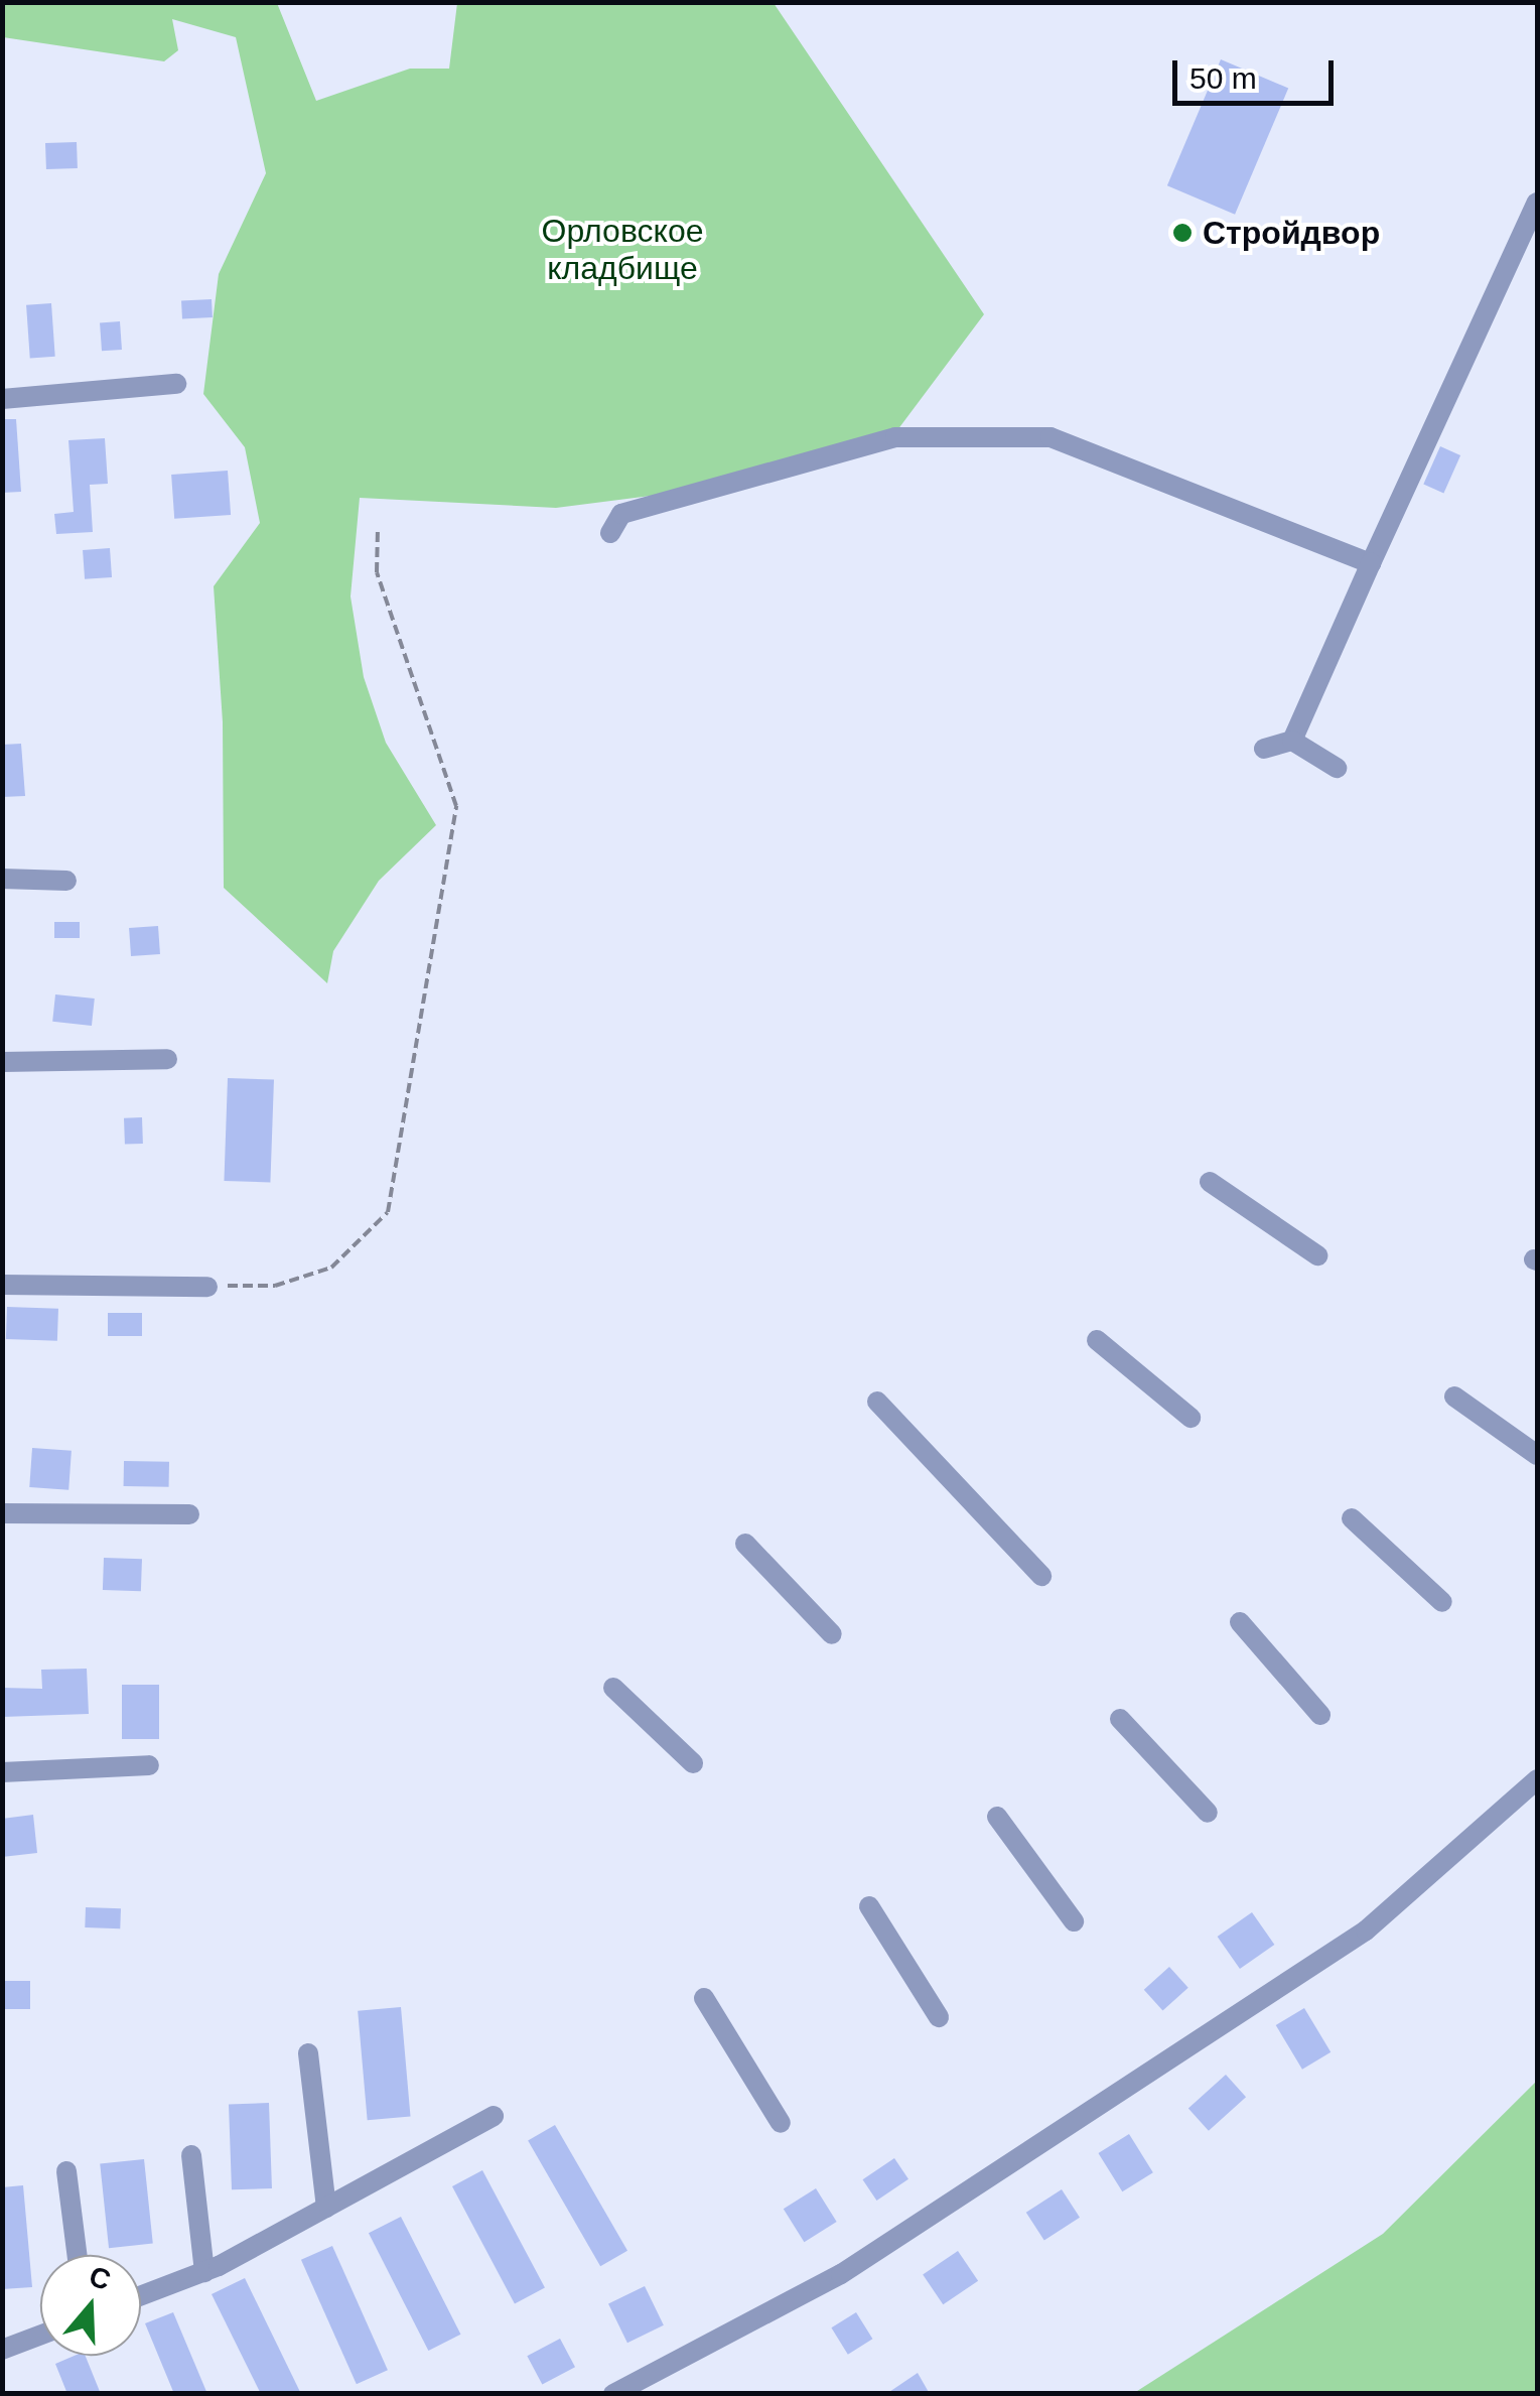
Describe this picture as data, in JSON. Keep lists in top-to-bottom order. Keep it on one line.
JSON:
{"parks":["Орловское кладбище"],"places":["Стройдвор"],"scale_bar":"50 m","north":"top"}
